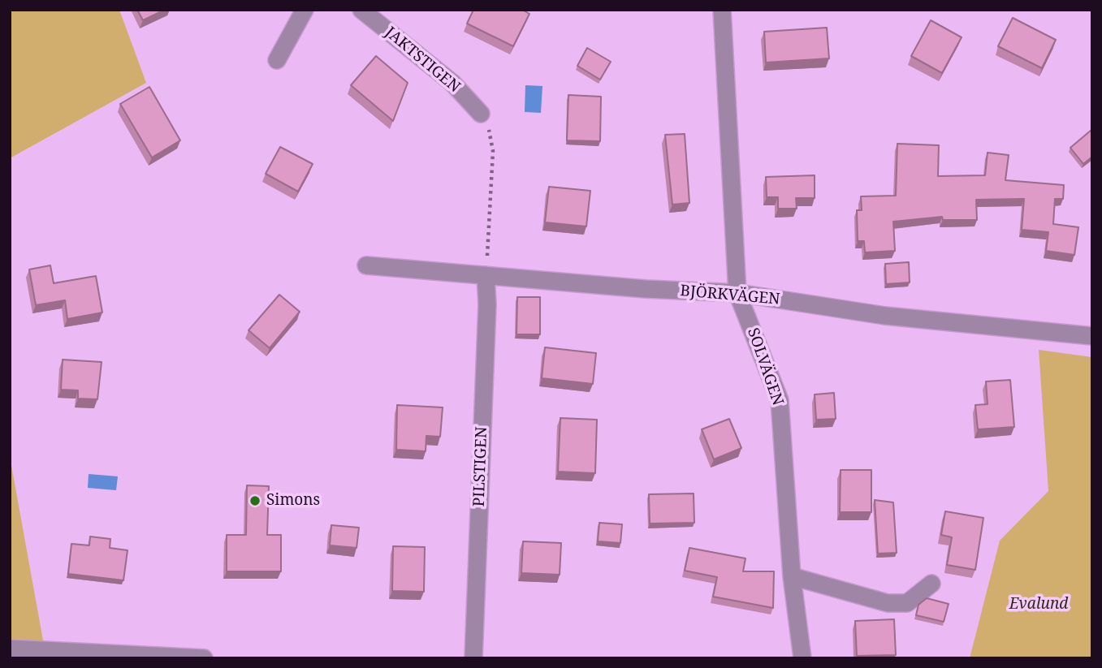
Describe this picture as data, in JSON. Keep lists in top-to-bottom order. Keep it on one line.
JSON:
{"streets":{"street":["JAKTSTIGEN","BJÖRKVÄGEN","SOLVÄGEN","PILSTIGEN"]},"crossings":[["BJÖRKVÄGEN","SOLVÄGEN"],["BJÖRKVÄGEN","PILSTIGEN"]],"parks":["Evalund"],"places":["Simons"]}
